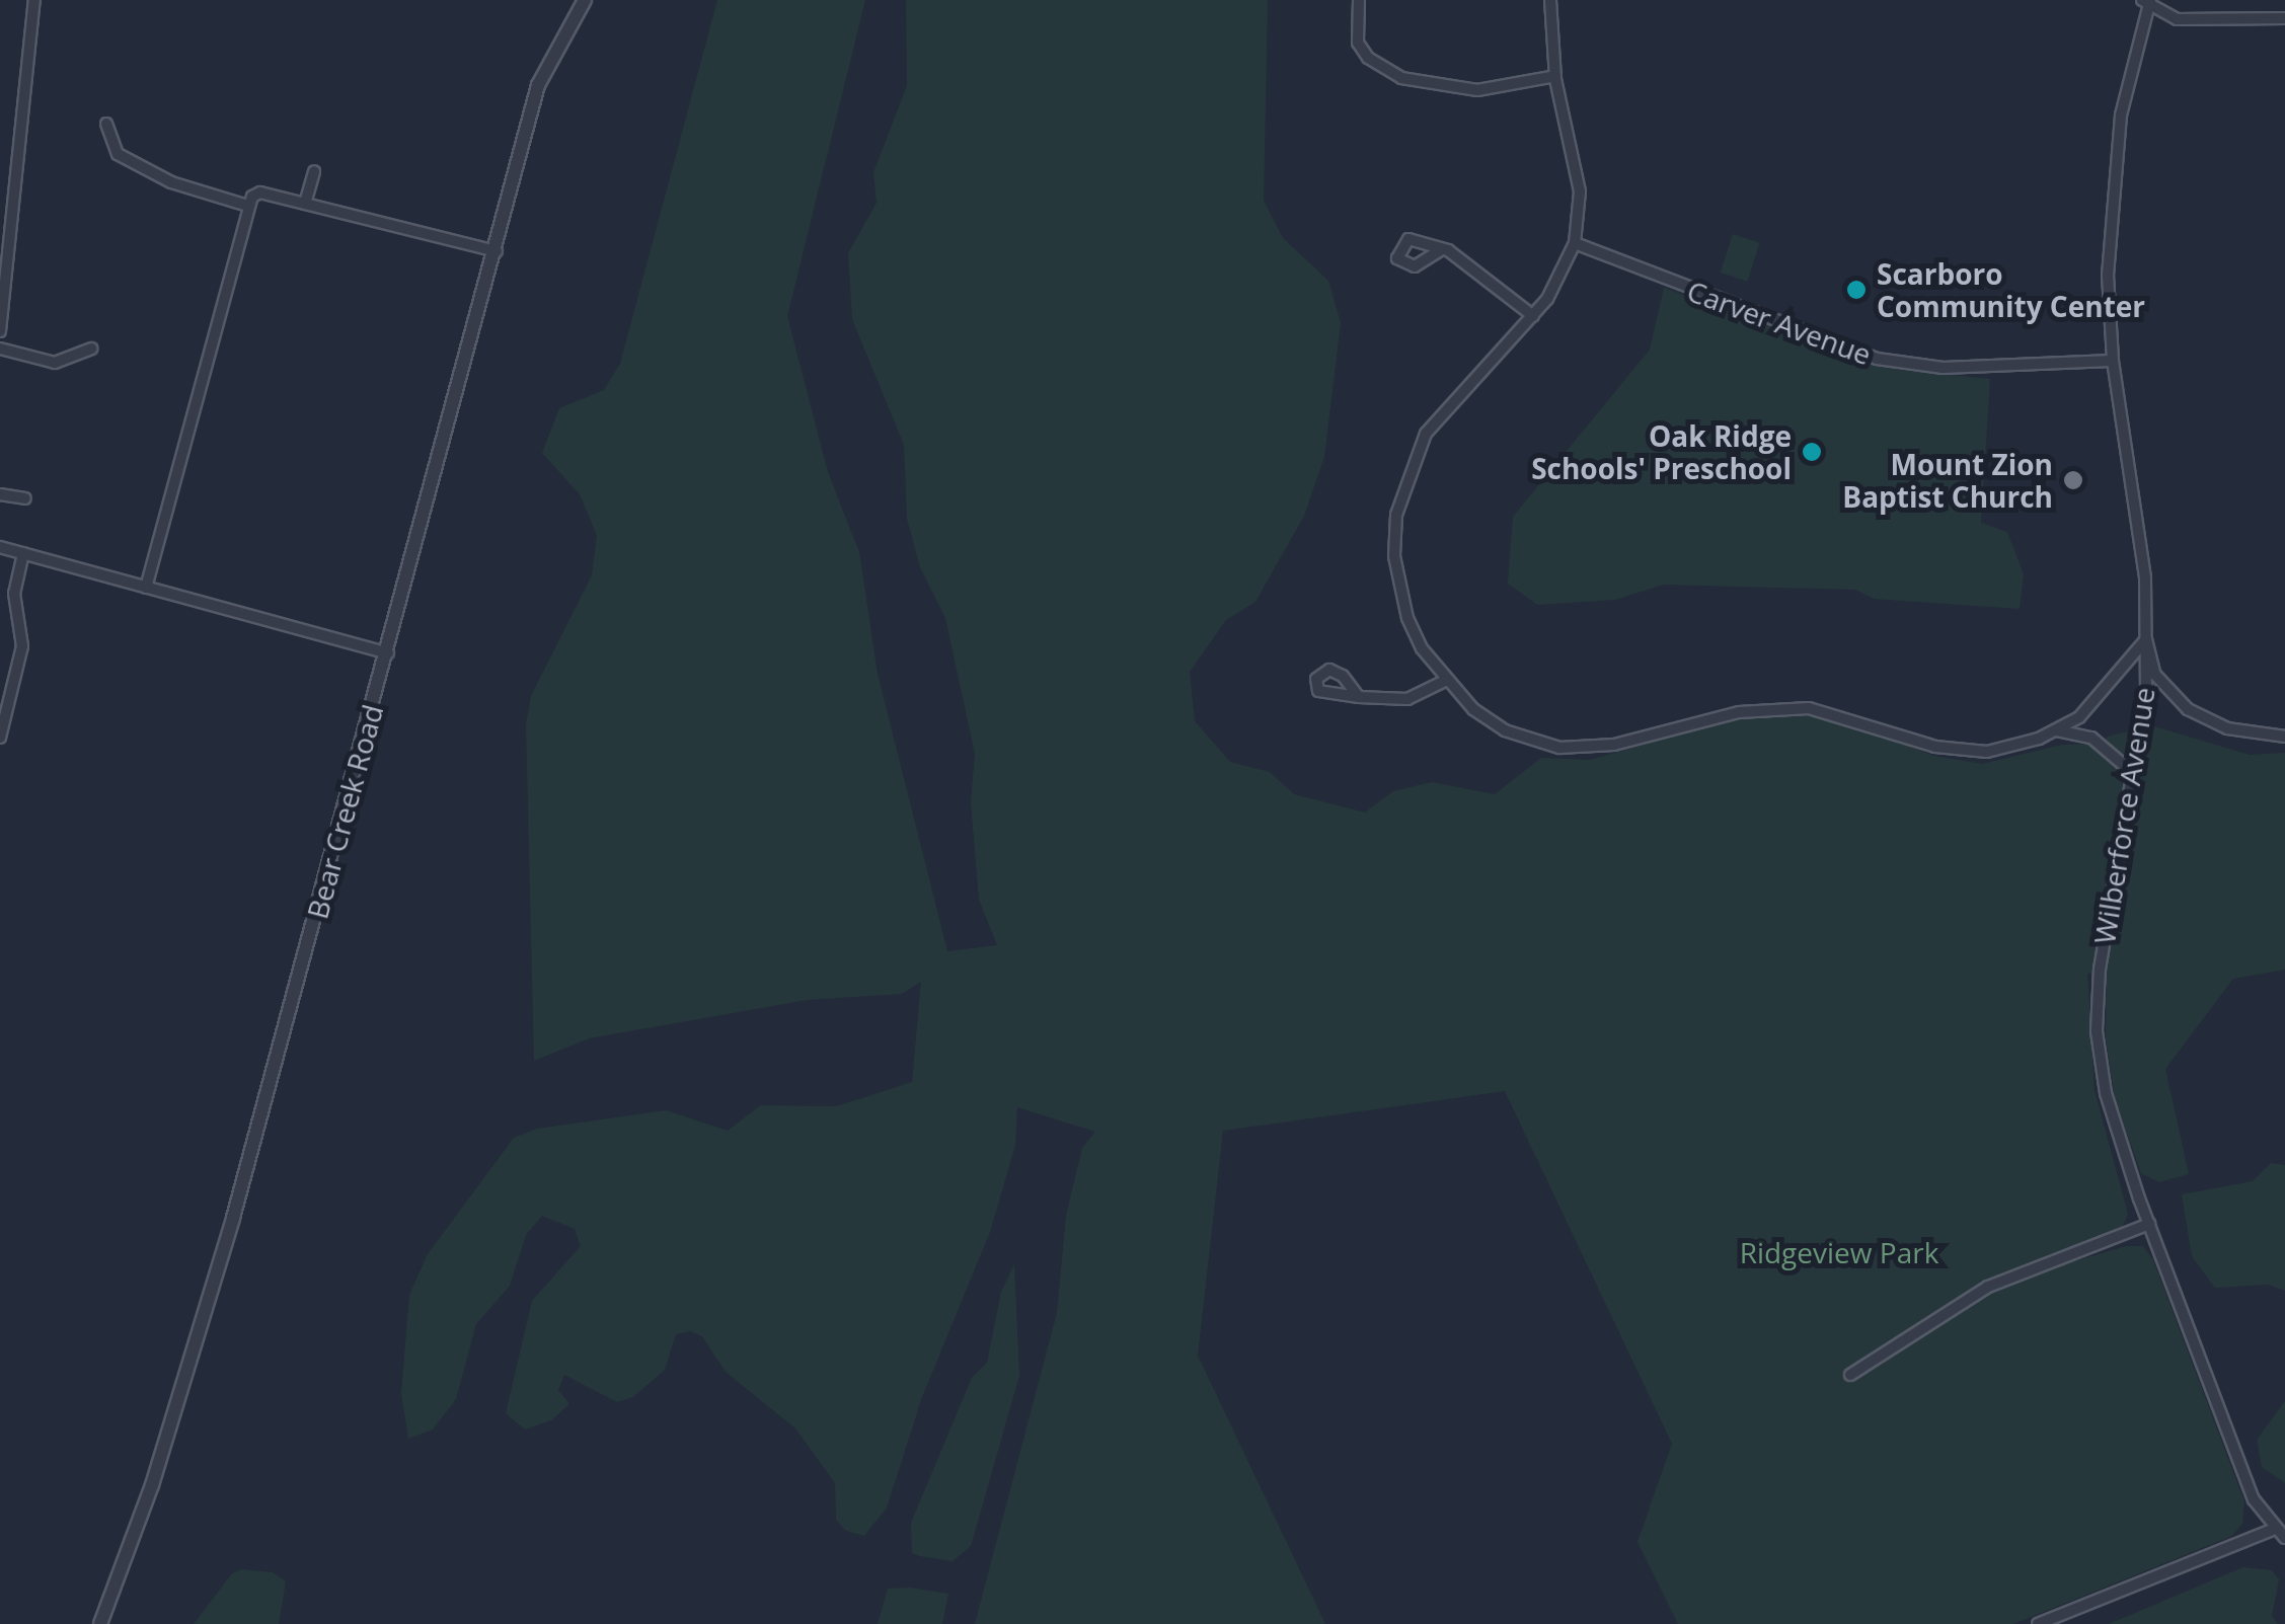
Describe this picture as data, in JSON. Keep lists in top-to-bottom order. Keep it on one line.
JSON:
{"streets":{"street":["Carver Avenue","Bear Creek Road","Wilberforce Avenue"]},"crossings":[["Carver Avenue","Wilberforce Avenue"]],"parks":["Ridgeview Park"],"places":["Scarboro Community Center","Oak Ridge Schools' Preschool","Mount Zion Baptist Church"]}
